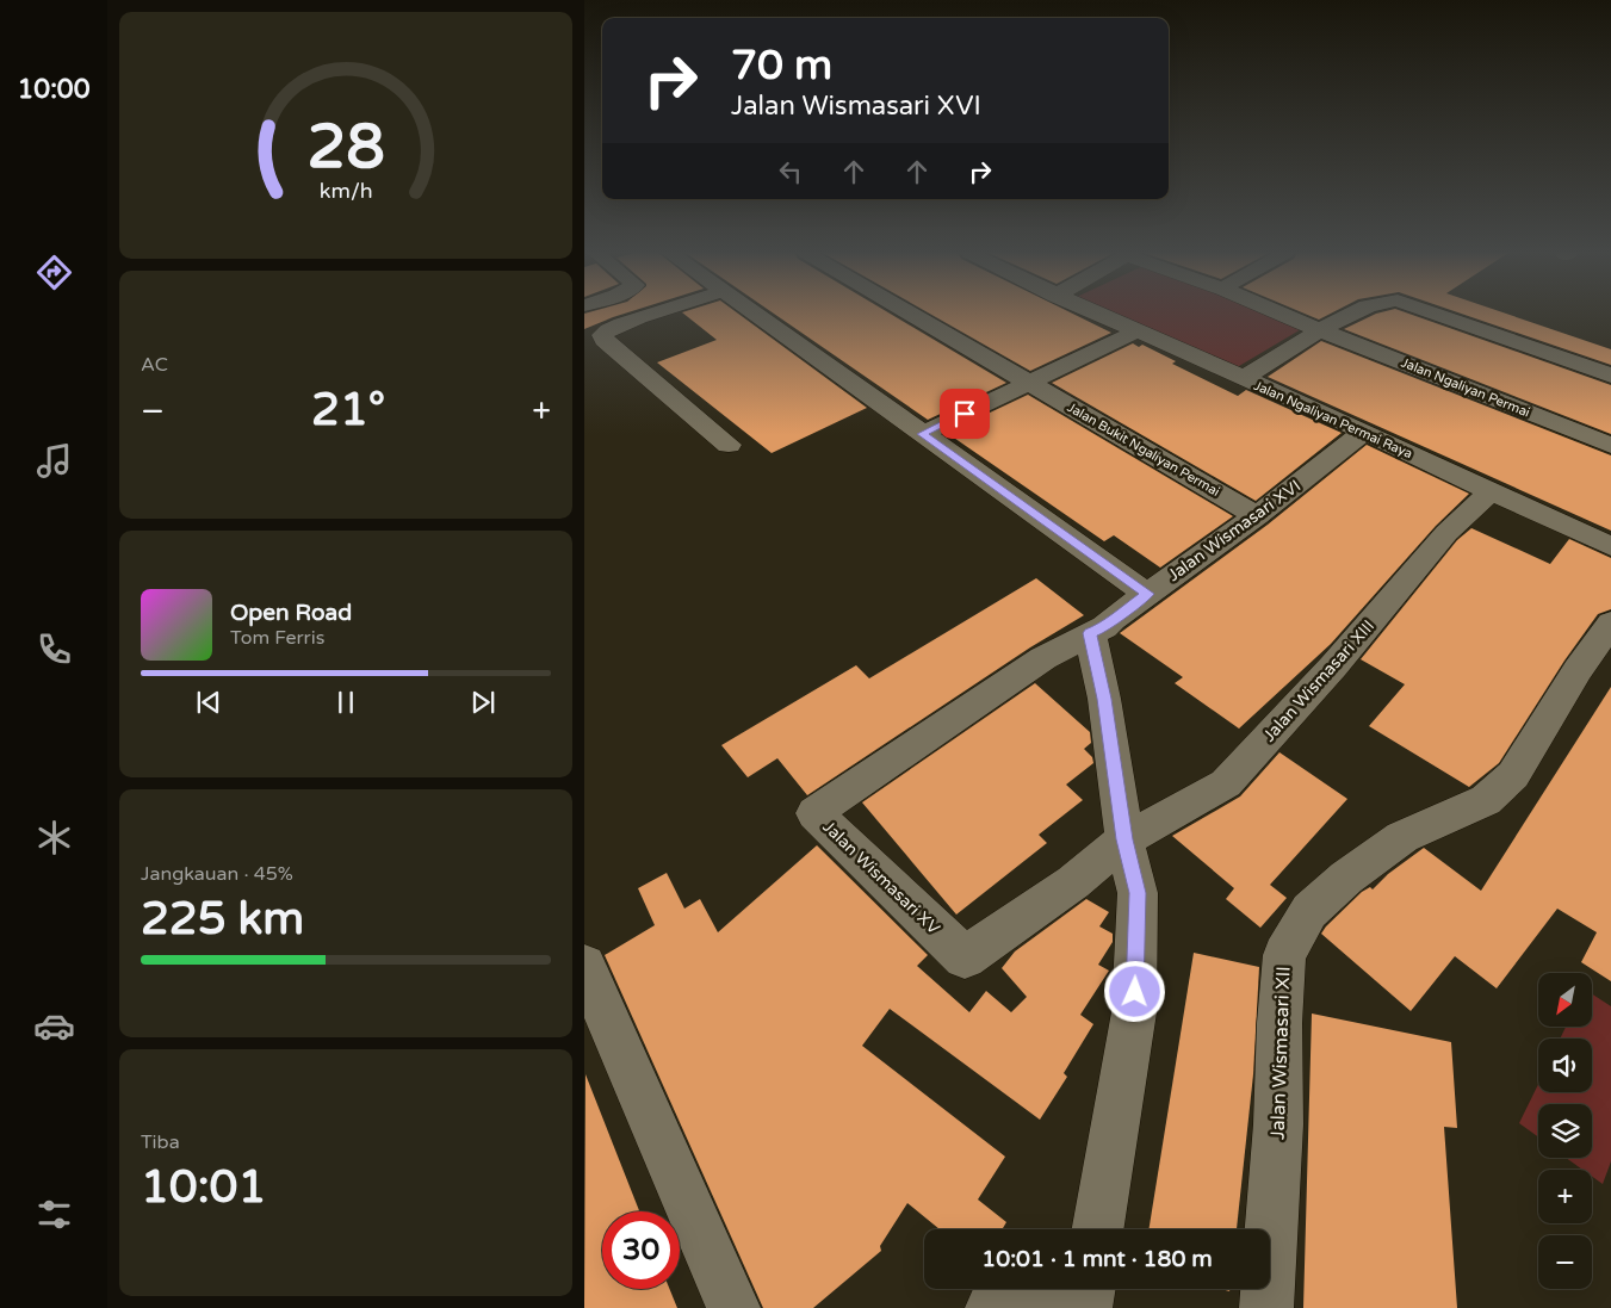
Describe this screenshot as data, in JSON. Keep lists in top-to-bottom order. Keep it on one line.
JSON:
{"streets":{"street":["Jalan Ngaliyan Permai","Jalan Ngaliyan Permai Raya","Jalan Bukit Ngaliyan Permai","Jalan Wismasari XVI","Jalan Wismasari XIII","Jalan Wismasari XV","Jalan Wismasari XII"]},"crossings":[["Jalan Ngaliyan Permai Raya","Jalan Wismasari XVI"],["Jalan Ngaliyan Permai Raya","Jalan Wismasari XIII"],["Jalan Bukit Ngaliyan Permai","Jalan Wismasari XVI"],["Jalan Wismasari XVI","Jalan Wismasari XV"],["Jalan Wismasari XIII","Jalan Wismasari XV"]],"north":"bottom left","page":{"tabs":"10:00","turn":["70 m","Jalan Wismasari XVI"],"tile":["AC",["Jangkauan · 45%","225 km"],["Tiba","10:01"]],"heat":["−","21°","+"],"song":["Open Road","Tom Ferris"],"map_buttons":["+","−"],"limit":"30","trip":"10:01 · 1 mnt · 180 m","gauge":["28","km/h"]}}
